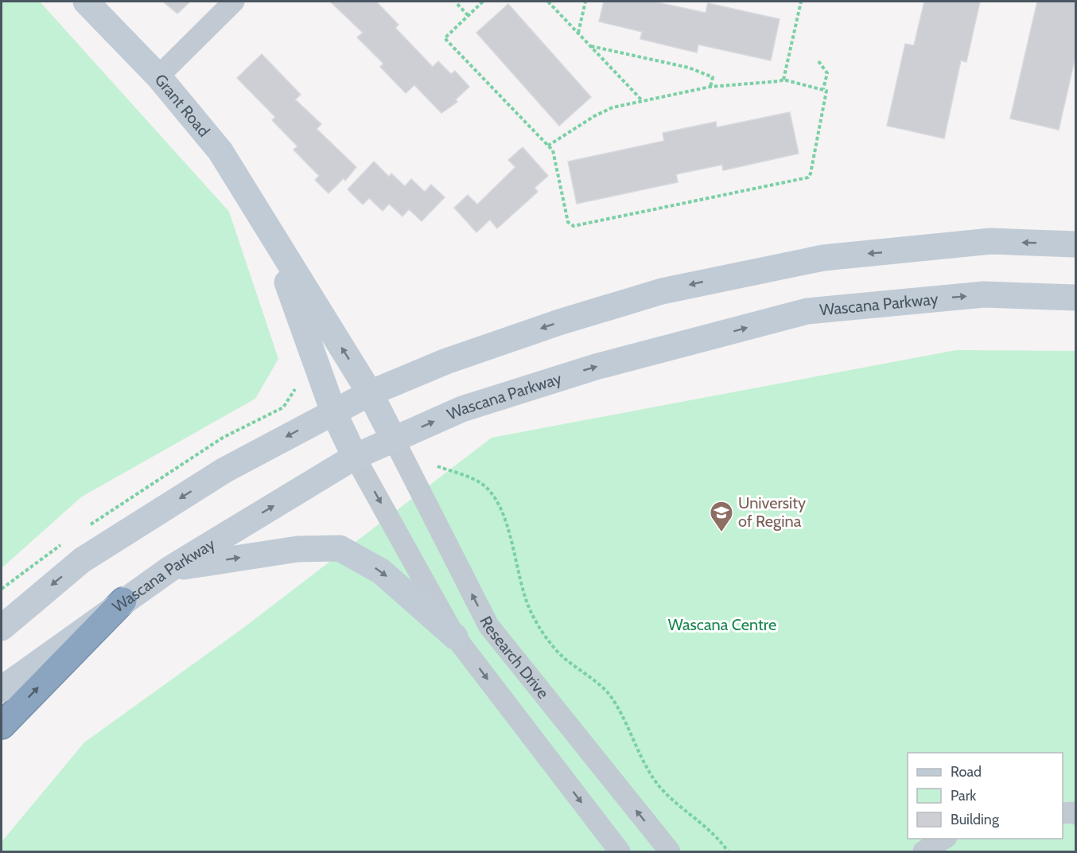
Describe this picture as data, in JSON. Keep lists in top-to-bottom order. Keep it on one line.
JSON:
{"streets":{"main road":["Grant Road","Wascana Parkway"],"street":["Research Drive"]},"crossings":[["Grant Road","Wascana Parkway"],["Grant Road","Research Drive"],["Wascana Parkway","Research Drive"]],"parks":["Wascana Centre"],"places":{"school or university":["University of Regina"]},"legend":["Road","Park","Building"]}
